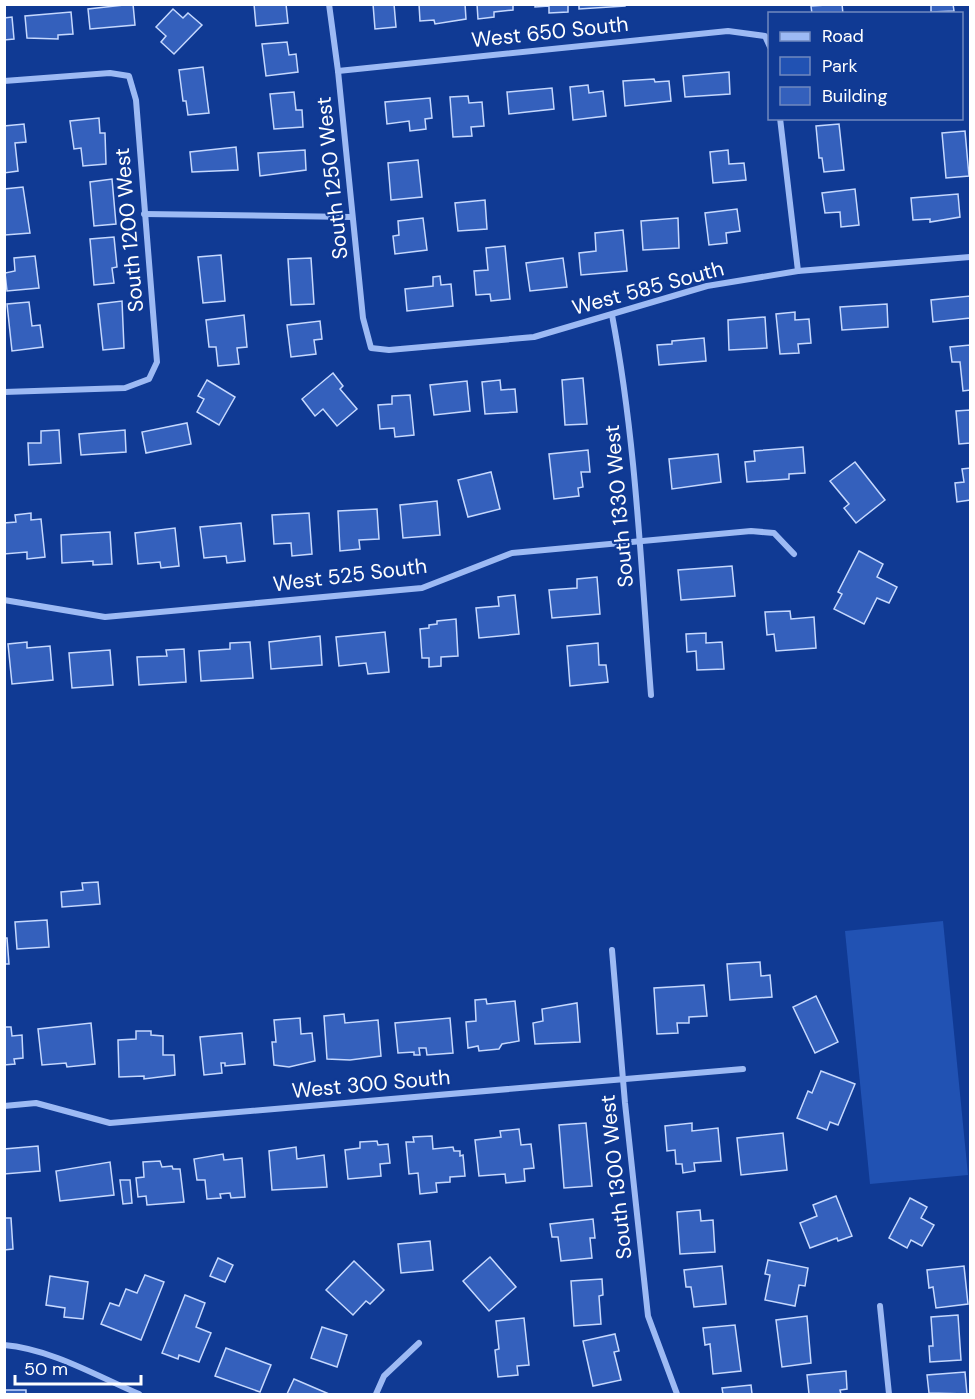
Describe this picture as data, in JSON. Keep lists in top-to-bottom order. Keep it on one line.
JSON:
{"streets":{"street":["West 650 South","South 1250 West","South 1200 West","West 585 South","South 1330 West","West 525 South","West 300 South","South 1300 West"]},"crossings":[["West 650 South","South 1250 West"],["South 1250 West","West 585 South"],["West 585 South","South 1330 West"],["South 1330 West","West 525 South"],["West 300 South","South 1300 West"]],"legend":["Road","Park","Building"],"scale_bar":"50 m"}
